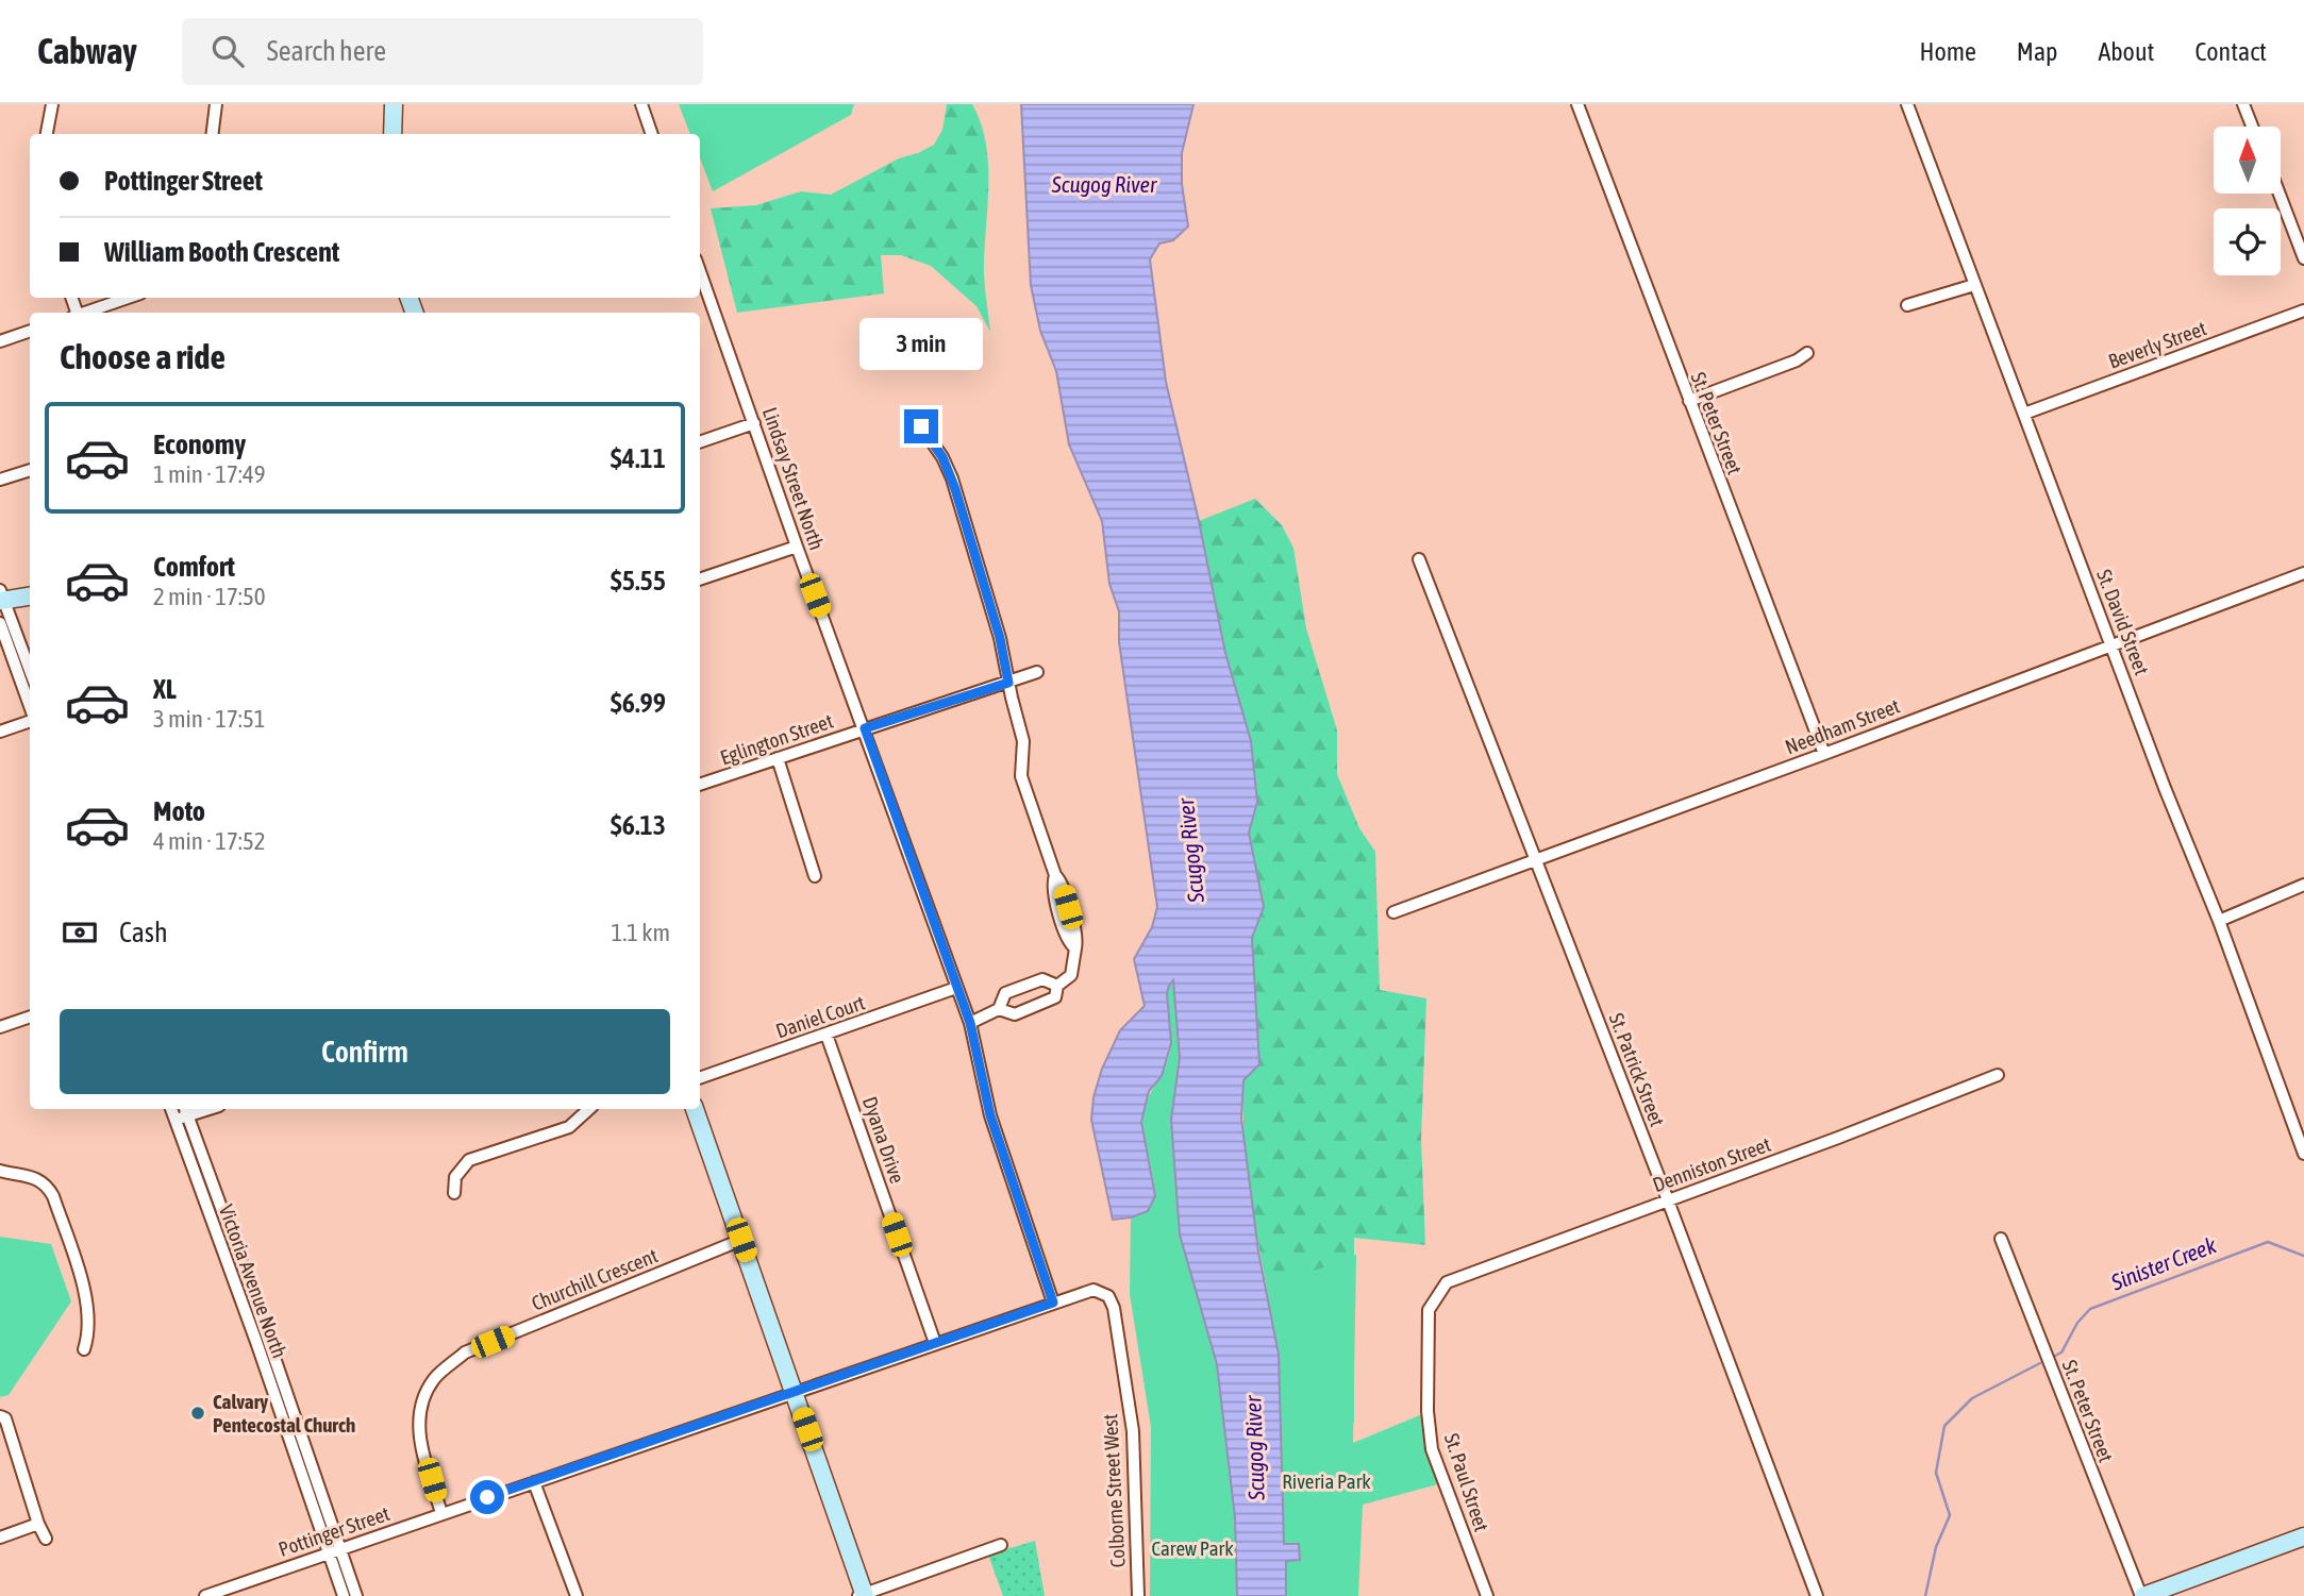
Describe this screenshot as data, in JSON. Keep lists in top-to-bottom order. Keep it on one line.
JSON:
{"streets":{"street":["Beverly Street","St. Peter Street","Lindsay Street North","St. David Street","Needham Street","Eglington Street","Daniel Court","St. Patrick Street","Dyana Drive","Denniston Street","Churchill Crescent","Victoria Avenue North","St. Paul Street","Colborne Street West","Pottinger Street"]},"crossings":[["Beverly Street","St. David Street"],["St. Peter Street","Needham Street"],["Lindsay Street North","Eglington Street"],["Lindsay Street North","Daniel Court"],["Lindsay Street North","Pottinger Street"],["St. David Street","Needham Street"],["Needham Street","St. Patrick Street"],["Daniel Court","Dyana Drive"],["St. Patrick Street","Denniston Street"],["Dyana Drive","Pottinger Street"],["Denniston Street","St. Paul Street"],["Churchill Crescent","Pottinger Street"],["Victoria Avenue North","Pottinger Street"],["Colborne Street West","Pottinger Street"]],"water":["Scugog River","Sinister Creek"],"parks":["Riveria Park","Carew Park"],"places":["Calvary Pentecostal Church"],"north":"top","page":{"header":"Cabway","search":"Search here","nav":["Home","Map","About","Contact"],"banner":["Pottinger Street","William Booth Crescent"],"heading":"Choose a ride","bubble":"3 min","list":[{"name":"Economy","note":"1 min · 17:49","value":"$4.11"},{"name":"Comfort","note":"2 min · 17:50","value":"$5.55"},{"name":"XL","note":"3 min · 17:51","value":"$6.99"},{"name":"Moto","note":"4 min · 17:52","value":"$6.13"}],"pay":["Cash","1.1 km"],"buttons":"Confirm"}}
